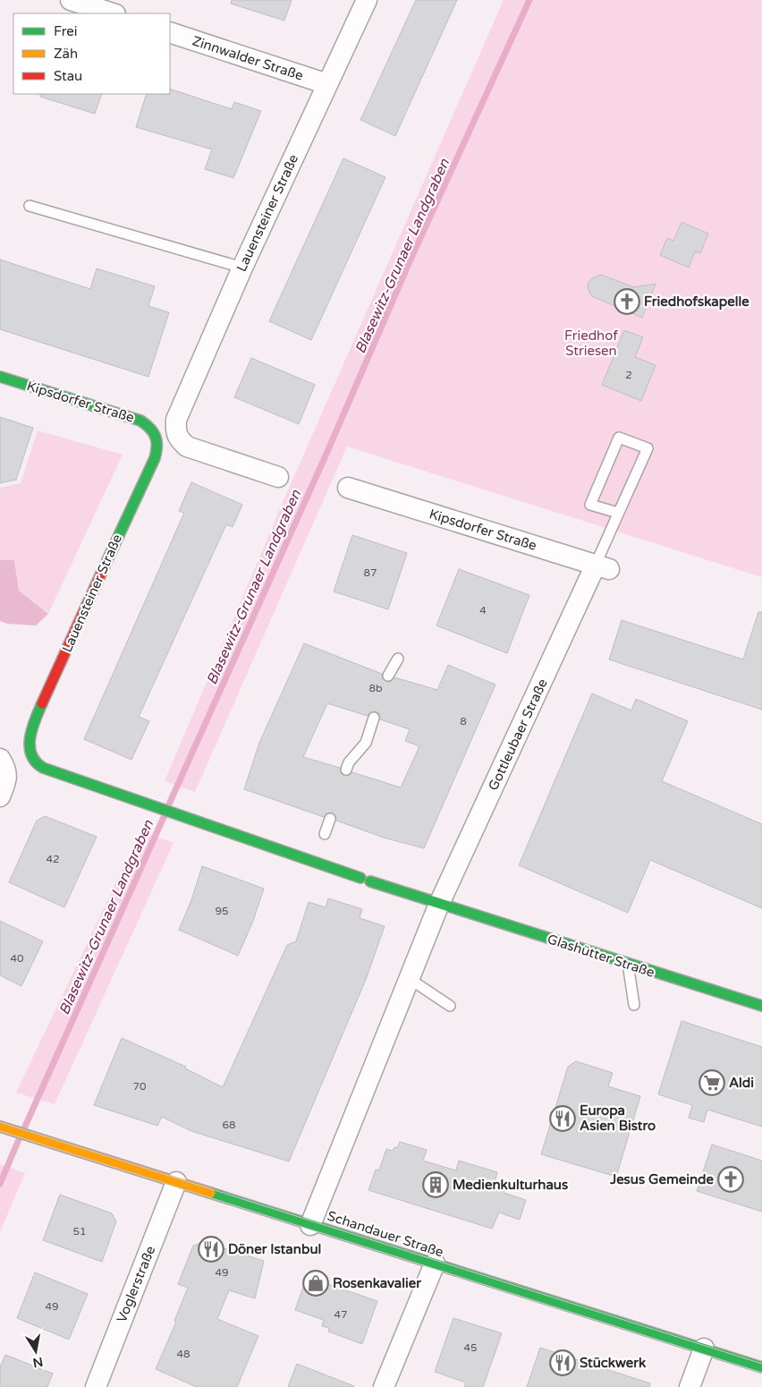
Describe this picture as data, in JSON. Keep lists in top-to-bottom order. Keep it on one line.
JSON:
{"streets":{"street":["Zinnwalder Straße","Lauensteiner Straße","Kipsdorfer Straße","Gottleubaer Straße","Glashütter Straße","Schandauer Straße","Voglerstraße"]},"crossings":[["Zinnwalder Straße","Lauensteiner Straße"],["Lauensteiner Straße","Kipsdorfer Straße"],["Kipsdorfer Straße","Gottleubaer Straße"],["Gottleubaer Straße","Glashütter Straße"],["Gottleubaer Straße","Schandauer Straße"],["Schandauer Straße","Voglerstraße"]],"water":["Blasewitz‐Grunaer Landgraben"],"parks":["Friedhof Striesen"],"places":{"church":["Friedhofskapelle","Jesus Gemeinde"],"supermarket":["Aldi"],"restaurant":["Europa Asien Bistro","Döner Istanbul","Stückwerk"],"building":["Medienkulturhaus"],"shop":["Rosenkavalier"]},"house_numbers":["2","87","4","8b","8","42","95","40","70","68","51","49","49","47","45","48"],"legend":["Frei","Zäh","Stau"],"north":"bottom"}
